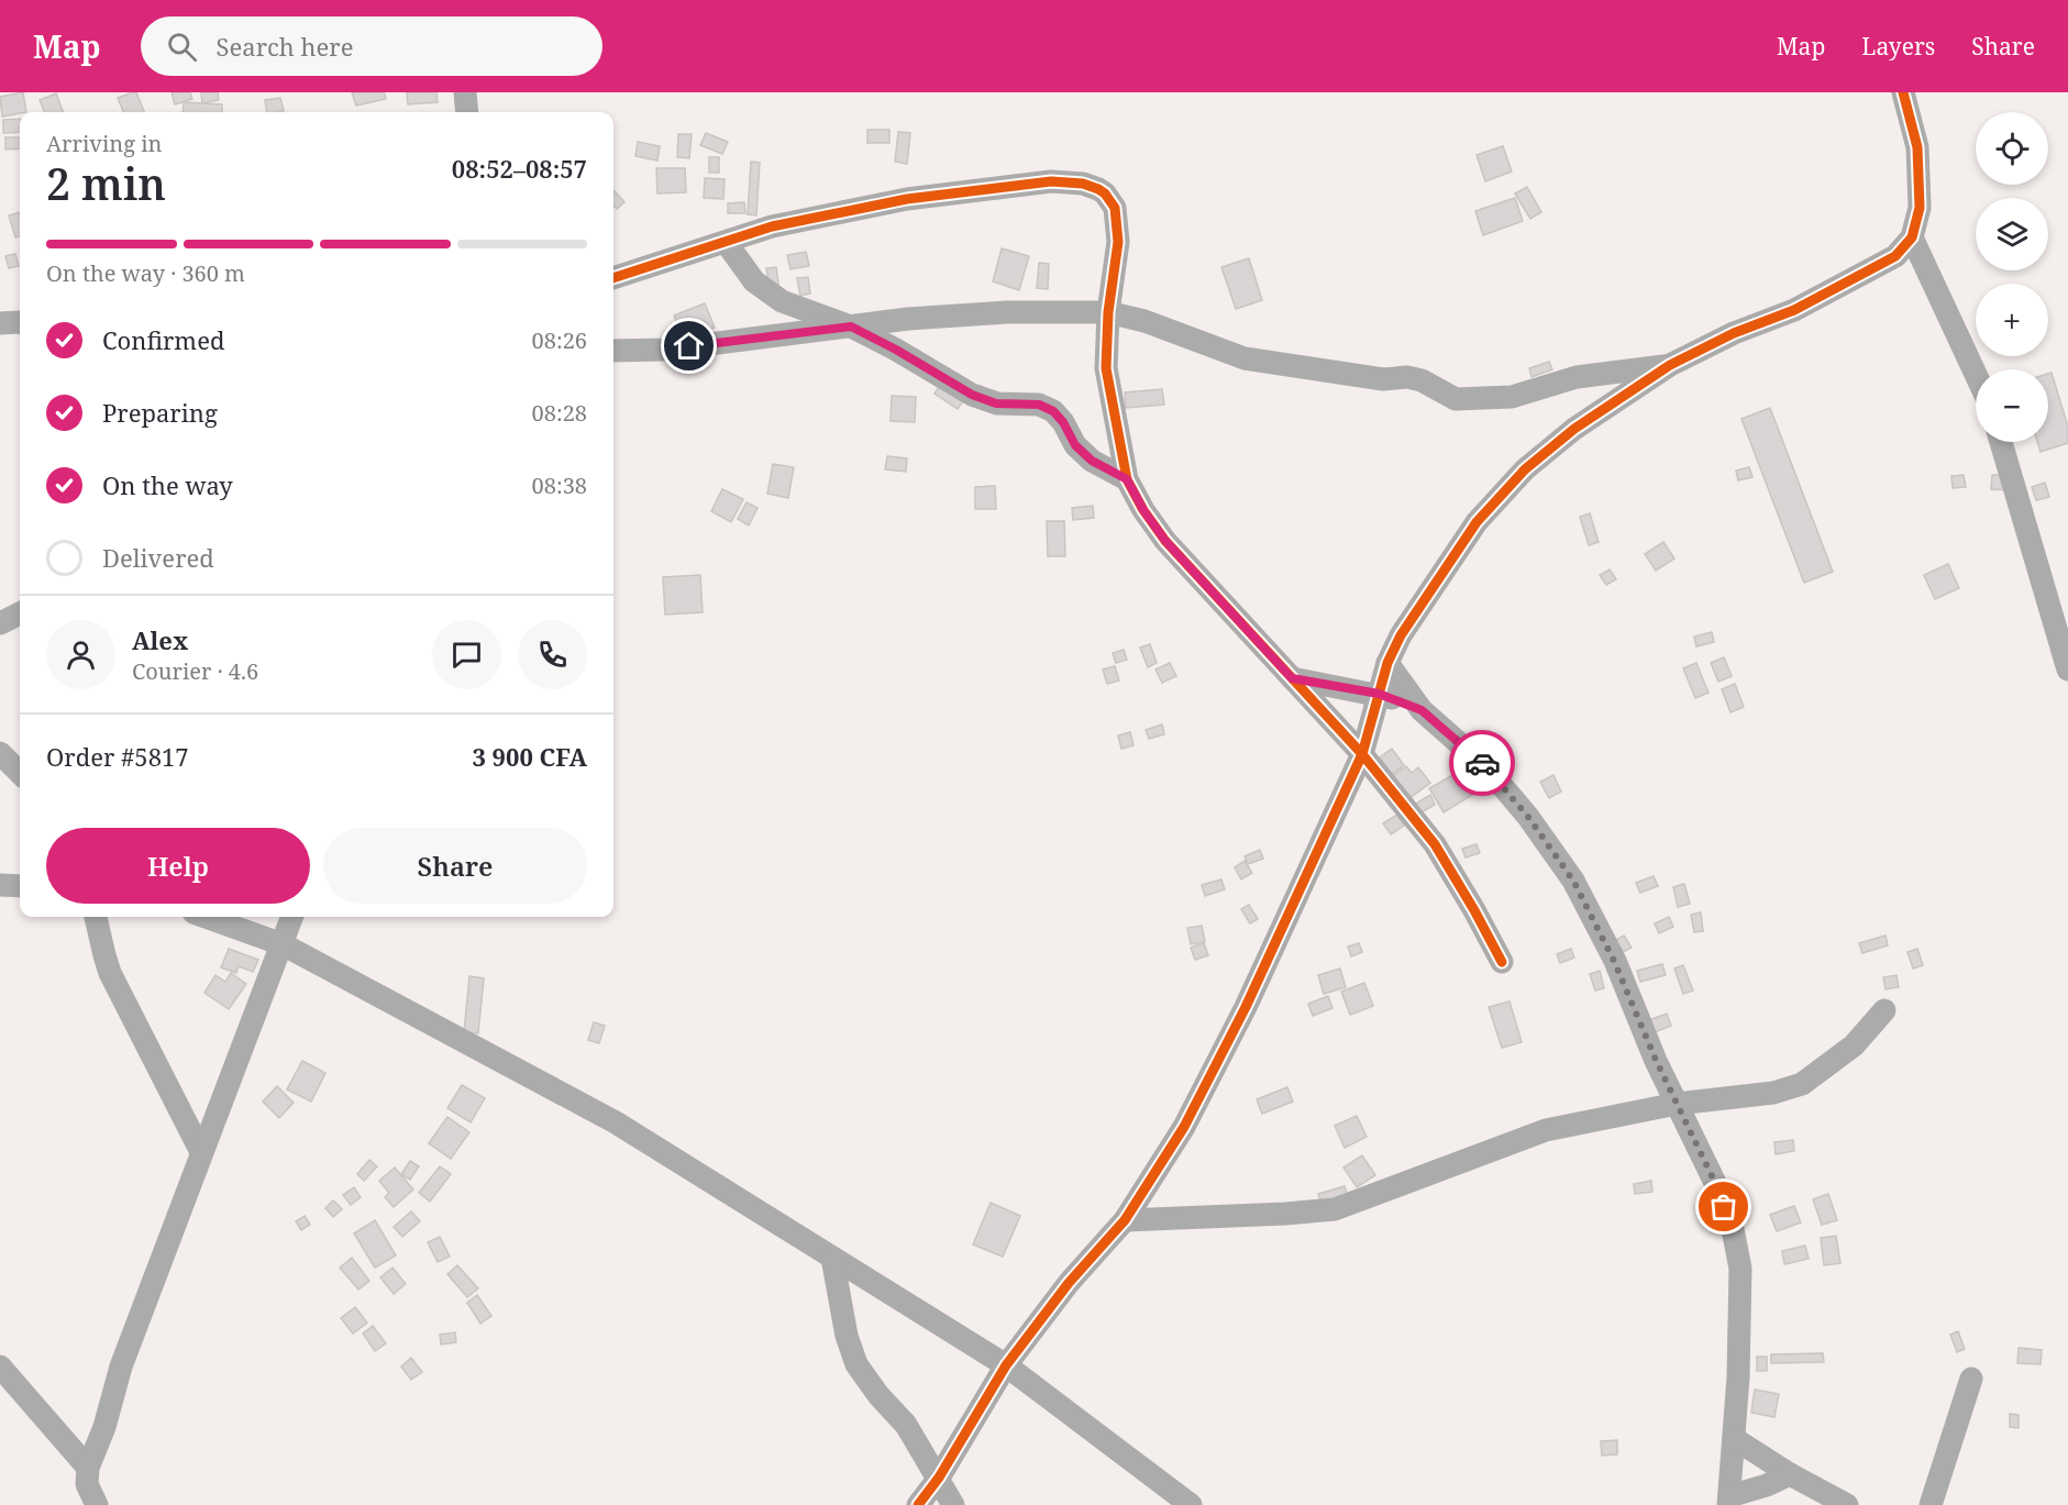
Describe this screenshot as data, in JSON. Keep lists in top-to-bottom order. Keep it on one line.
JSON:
{"page":{"header":"Map","search":"Search here","nav":["Map","Layers","Share"],"map_buttons":["+","−"],"heading":["2 min","Arriving in","08:52–08:57"],"panel":["Alex","Courier · 4.6","Order #5817","3 900 CFA"],"bar":"On the way · 360 m","list":[["Confirmed","08:26"],["Preparing","08:28"],["On the way","08:38"],"Delivered"],"buttons":["Help","Share"]}}
